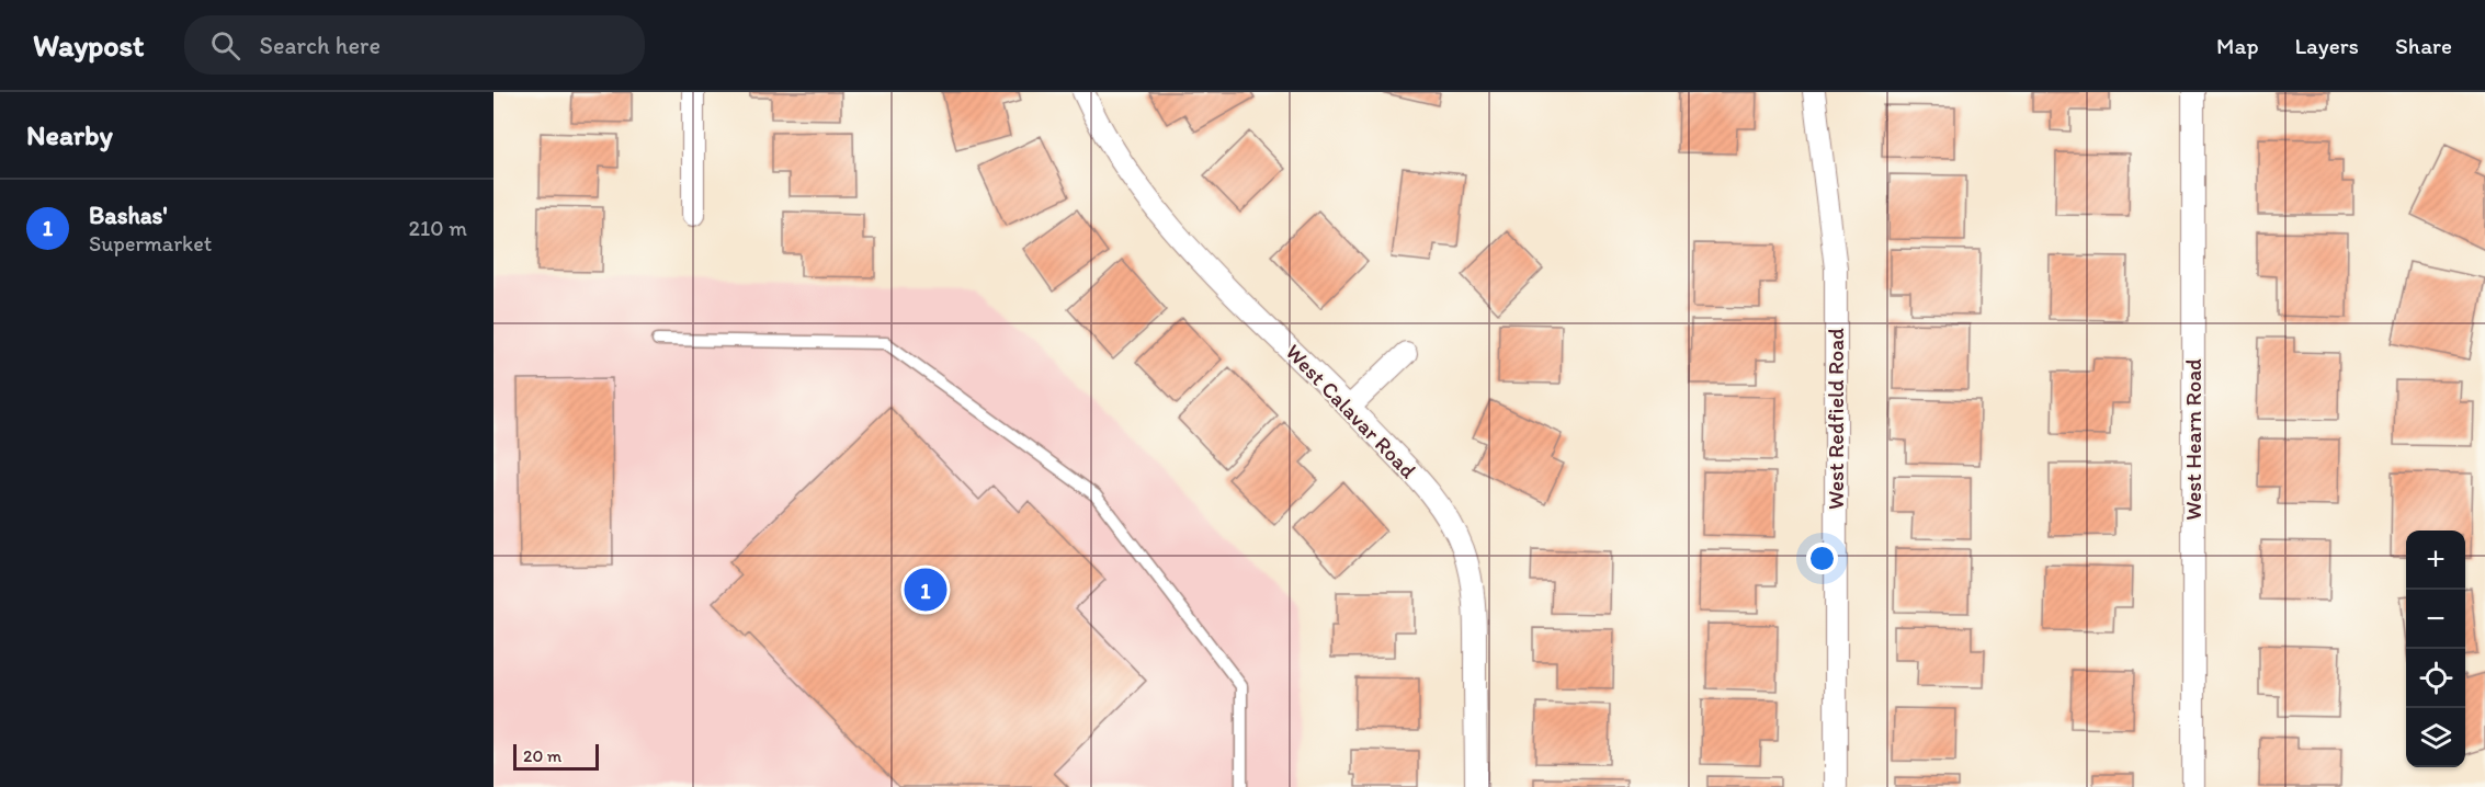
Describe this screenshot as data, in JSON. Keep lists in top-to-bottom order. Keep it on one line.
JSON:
{"streets":{"street":["West Calavar Road","West Redfield Road","West Hearn Road"]},"scale_bar":"20 m","page":{"header":"Waypost","search":"Search here","nav":["Map","Layers","Share"],"heading":"Nearby","list":[{"mark":"1","name":"Bashas'","note":"Supermarket","value":"210 m"}],"map_buttons":["+","−"],"pins":"1","scale":"20 m"}}
